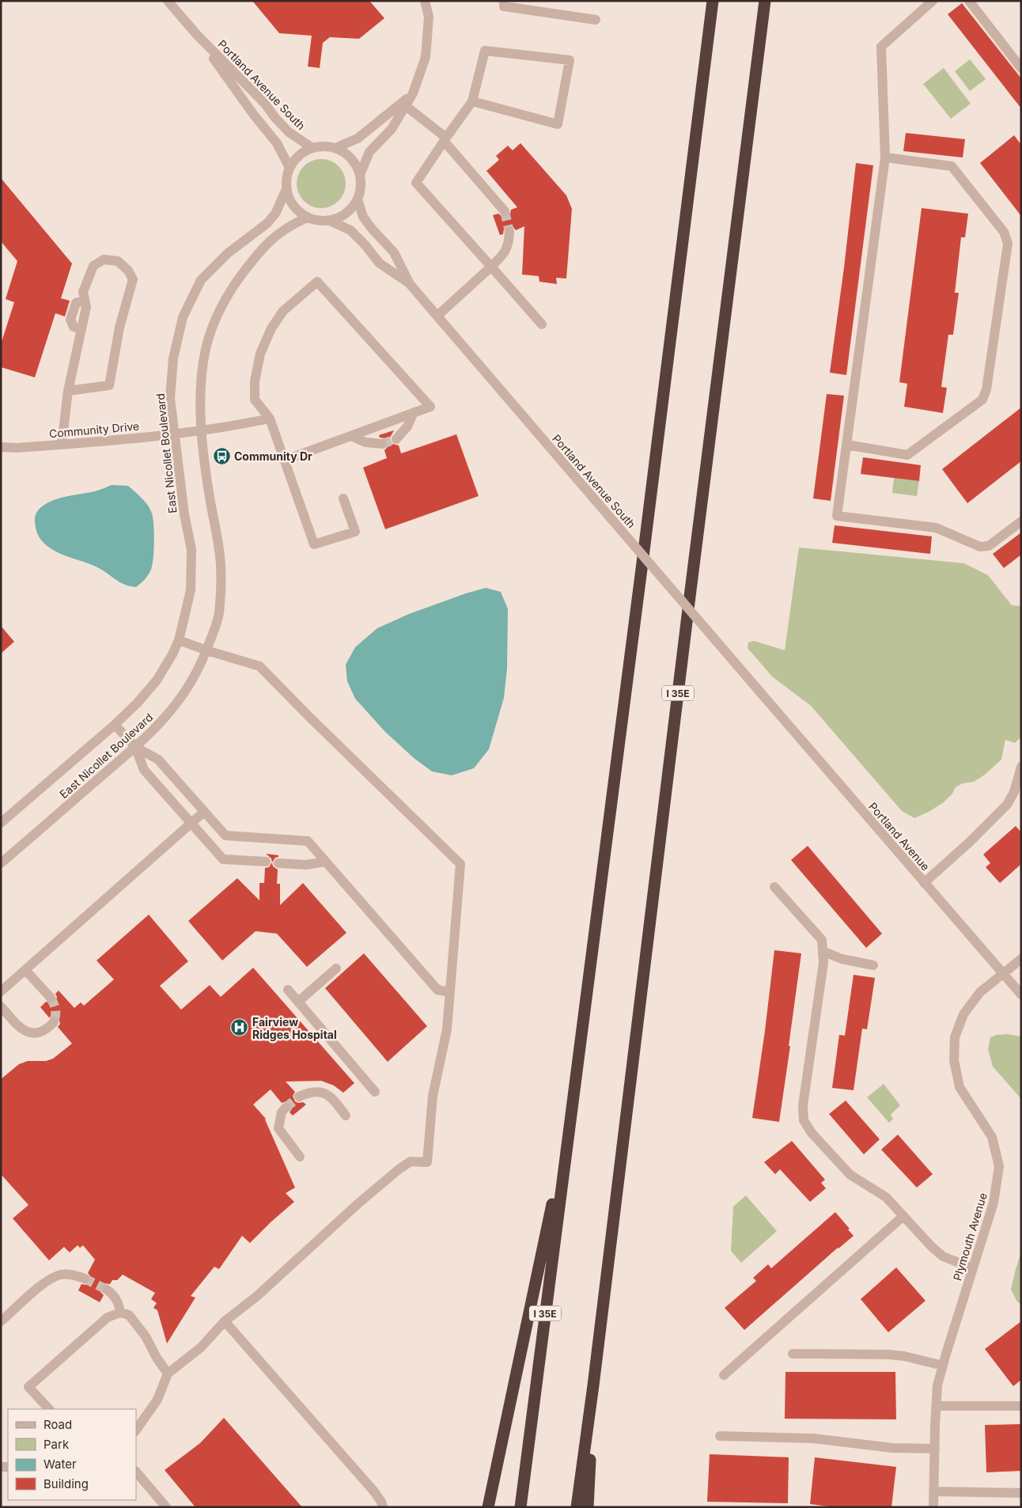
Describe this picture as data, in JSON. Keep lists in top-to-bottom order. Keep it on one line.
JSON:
{"streets":{"highway":["I 35E"],"street":["Portland Avenue South","Community Drive","East Nicollet Boulevard","Portland Avenue","Plymouth Avenue"]},"crossings":[["Portland Avenue South","East Nicollet Boulevard"],["Portland Avenue South","Portland Avenue"],["Community Drive","East Nicollet Boulevard"],["Portland Avenue","Plymouth Avenue"]],"places":{"bus stop":["Community Dr"],"hospital":["Fairview Ridges Hospital"]},"legend":["Road","Park","Water","Building"]}
